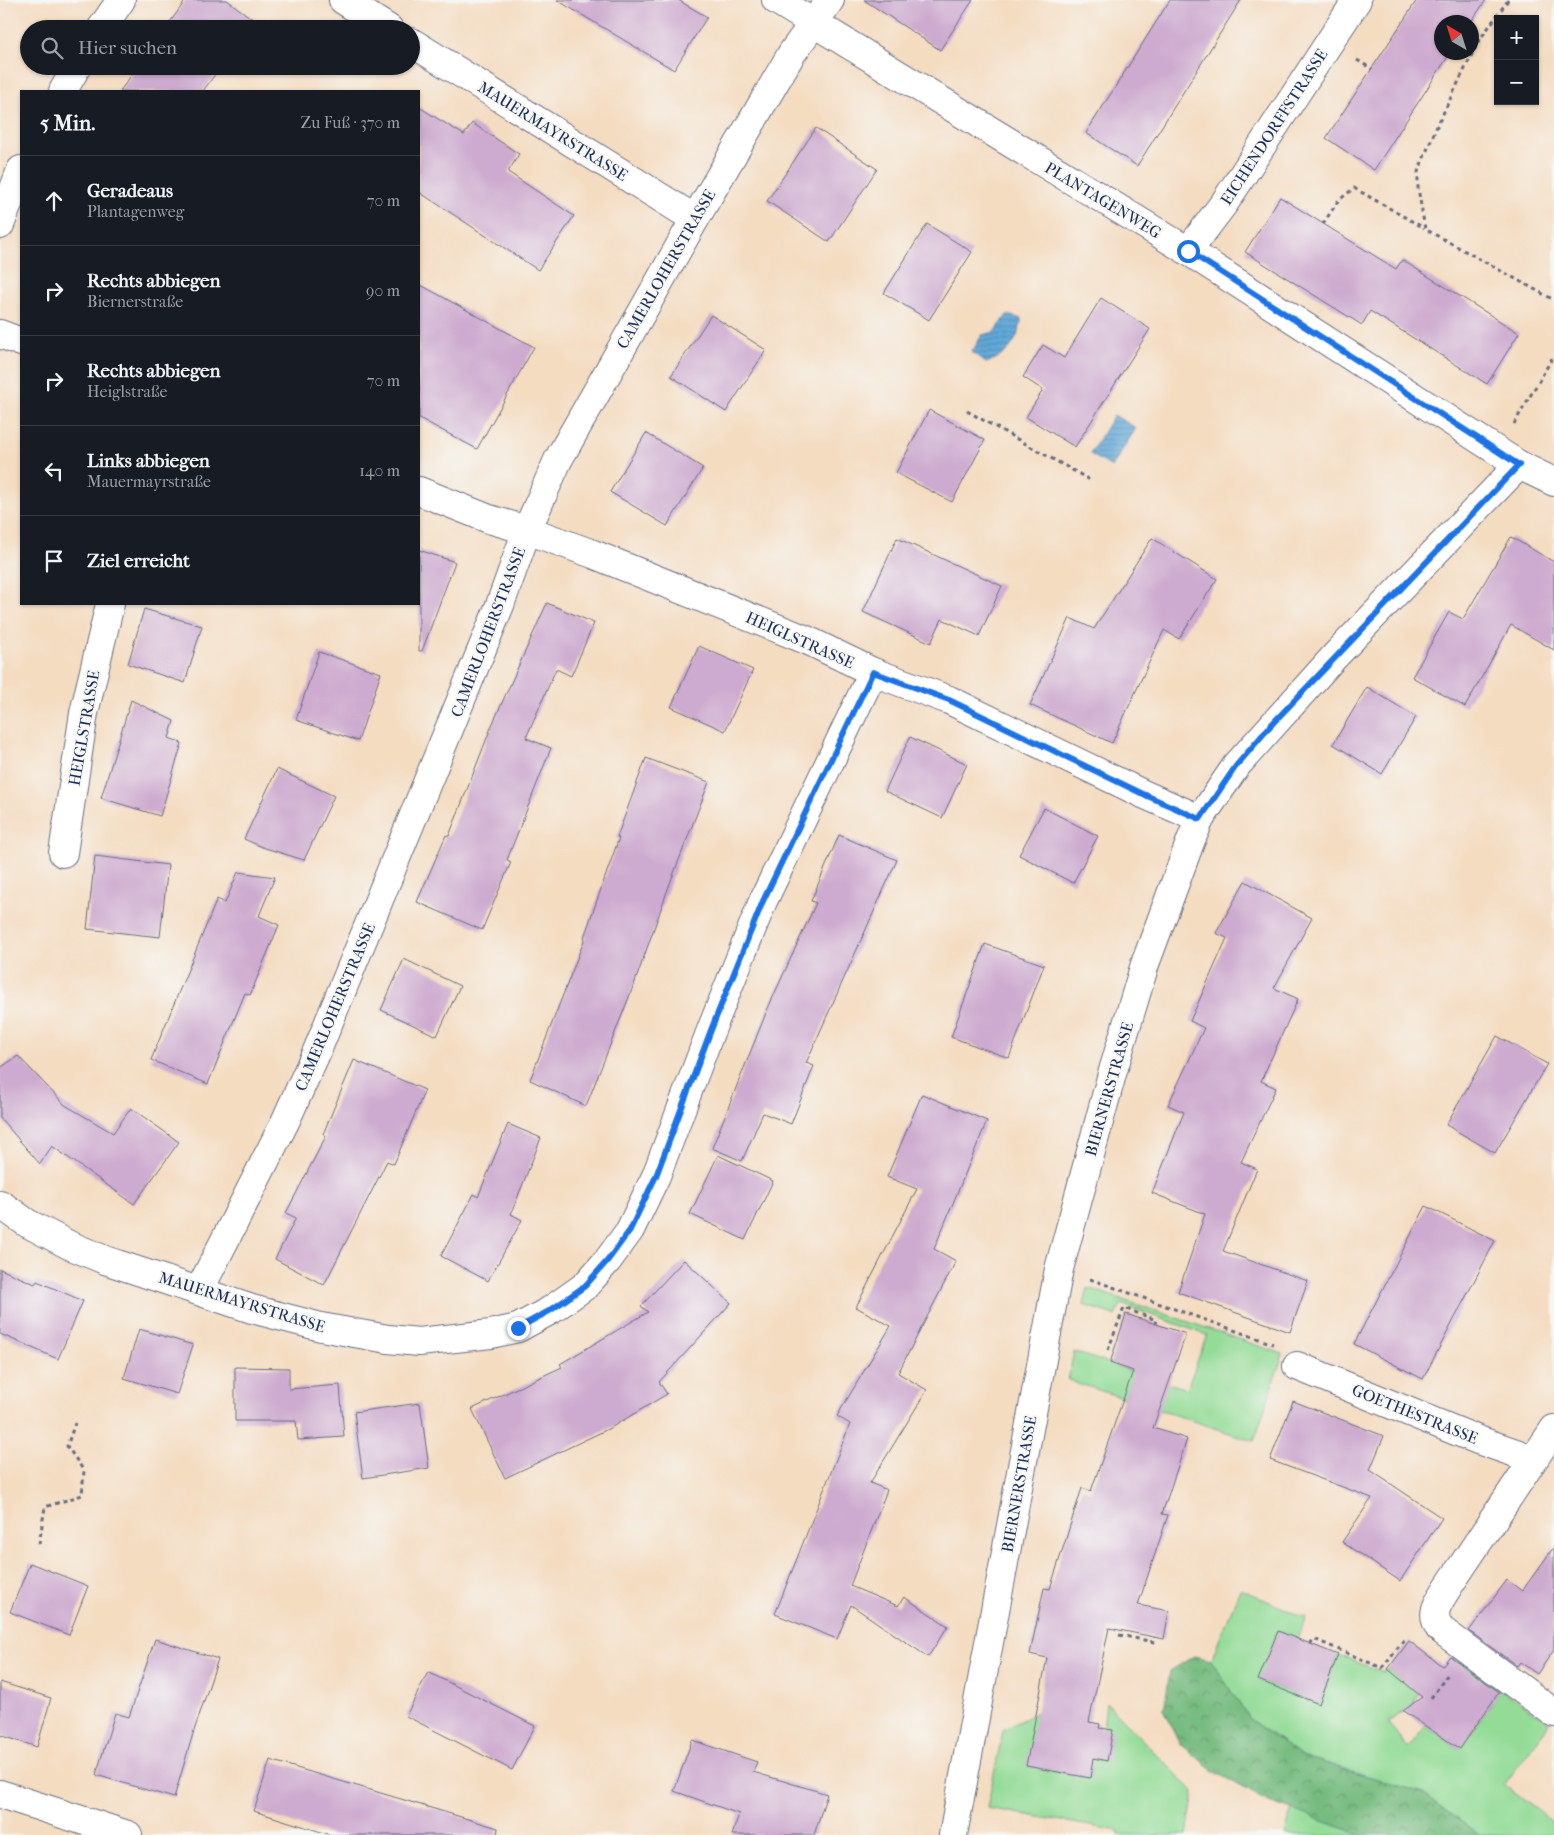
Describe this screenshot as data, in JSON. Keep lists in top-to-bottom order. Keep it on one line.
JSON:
{"streets":{"street":["EICHENDORFFSTRASSE","MAUERMAYRSTRASSE","PLANTAGENWEG","CAMERLOHERSTRASSE","HEIGLSTRASSE","BIERNERSTRASSE","GOETHESTRASSE"]},"crossings":[["EICHENDORFFSTRASSE","PLANTAGENWEG"],["MAUERMAYRSTRASSE","CAMERLOHERSTRASSE"],["MAUERMAYRSTRASSE","HEIGLSTRASSE"],["PLANTAGENWEG","CAMERLOHERSTRASSE"],["PLANTAGENWEG","BIERNERSTRASSE"],["CAMERLOHERSTRASSE","HEIGLSTRASSE"],["HEIGLSTRASSE","BIERNERSTRASSE"]],"north":"top left","page":{"map_buttons":["+","−"],"search":"Hier suchen","heading":["5 Min.","Zu Fuß · 370 m"],"list":[["Geradeaus","Plantagenweg","70 m"],["Rechts abbiegen","Biernerstraße","90 m"],["Rechts abbiegen","Heiglstraße","70 m"],["Links abbiegen","Mauermayrstraße","140 m"],"Ziel erreicht"]}}
